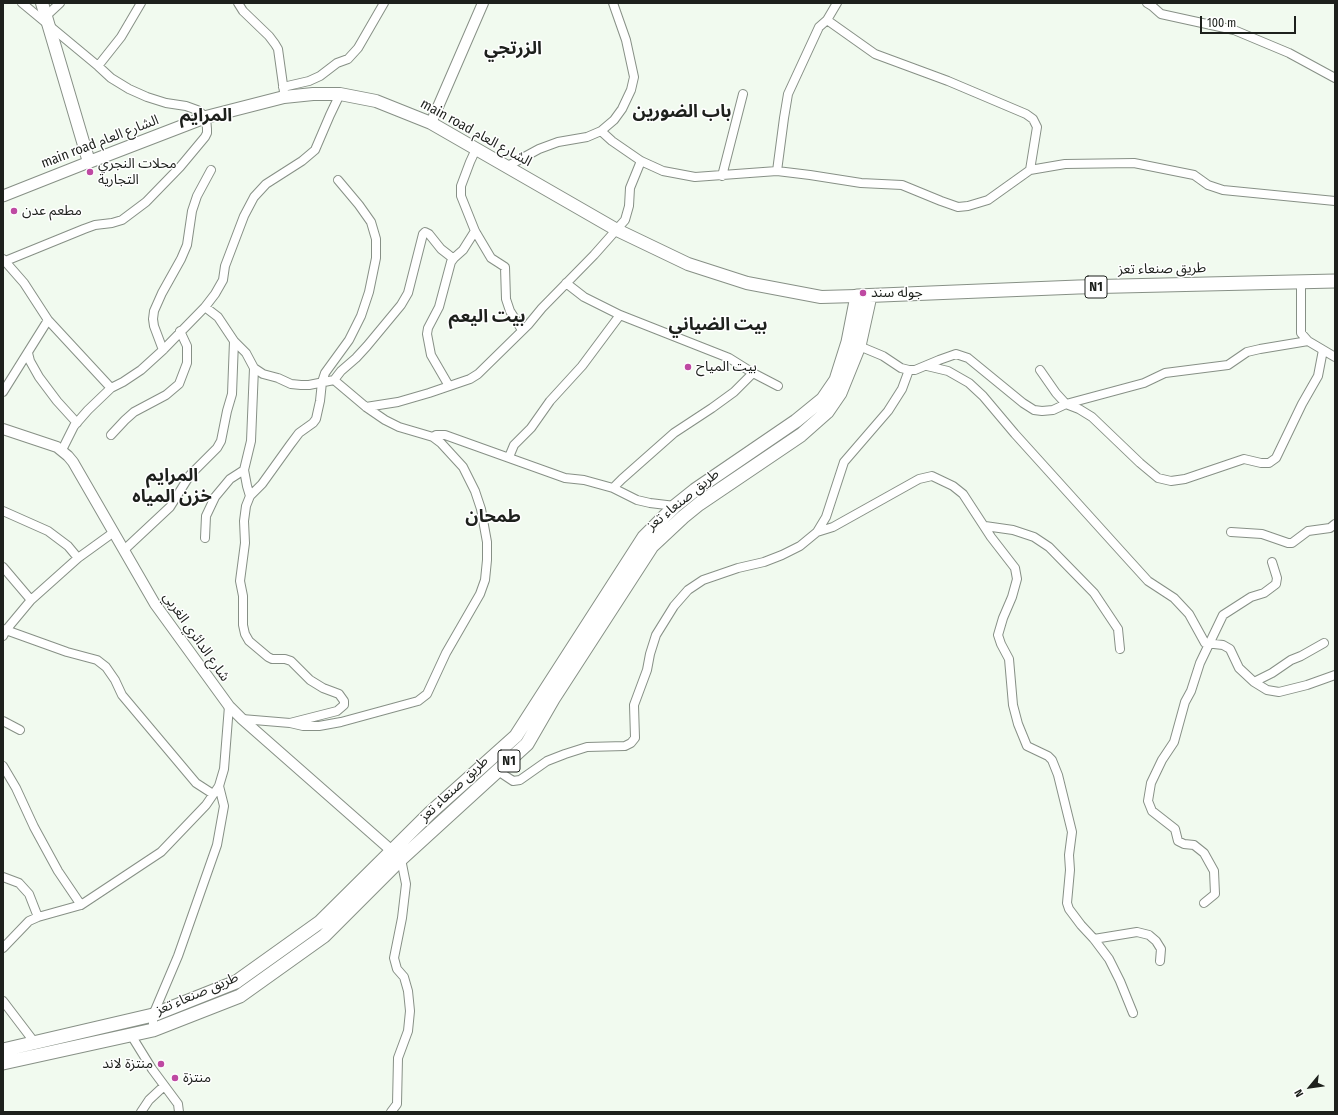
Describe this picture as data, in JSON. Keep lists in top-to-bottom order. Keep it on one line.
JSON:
{"streets":{"highway":["طريق صنعاء تعز","N1"],"main road":["main road الشارع العام"],"street":["شارع الدائري الغربي"]},"crossings":[["main road الشارع العام","طريق صنعاء تعز"],["طريق صنعاء تعز","شارع الدائري الغربي"]],"districts":["الزرتجي","باب الضورين","المرايم","بيت اليعم","بيت الضياني","المرايم خزن المياه","طمحان"],"places":["محلات النجري التجارية","مطعم عدن","جوله سند","بيت المياح","منتزة لاند","منتزة"],"scale_bar":"100 m","north":"bottom left"}
